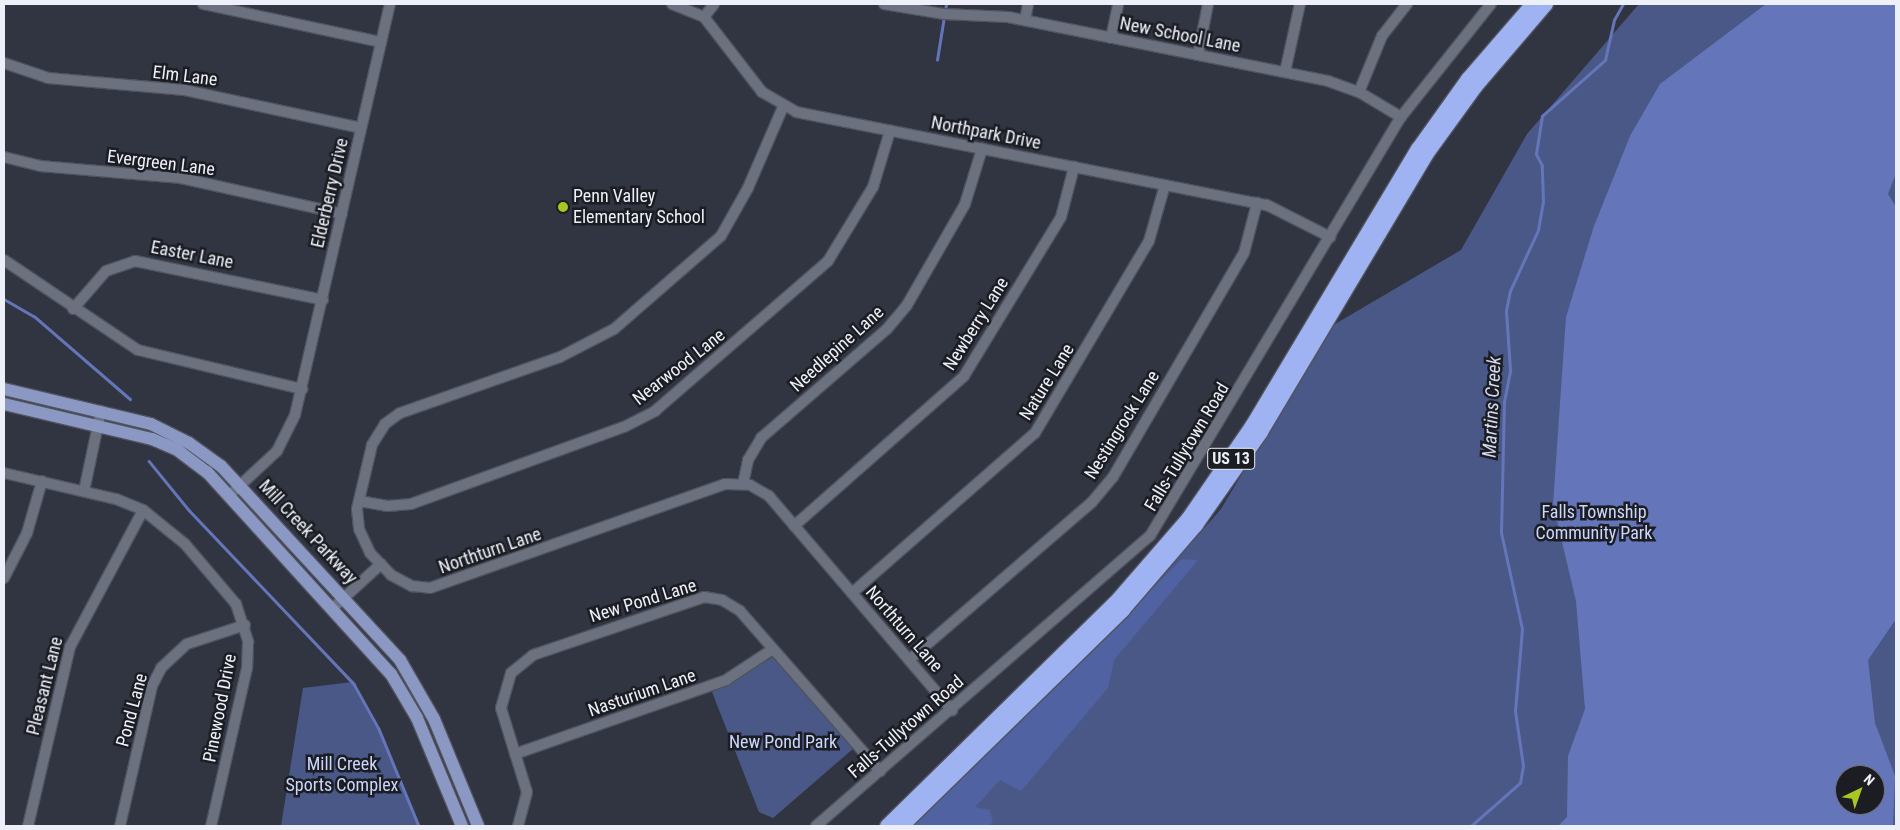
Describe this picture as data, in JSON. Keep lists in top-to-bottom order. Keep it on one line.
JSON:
{"streets":{"highway":["US 13"],"main road":["Mill Creek Parkway"],"street":["New School Lane","Elm Lane","Northpark Drive","Evergreen Lane","Elderberry Drive","Easter Lane","Newberry Lane","Needlepine Lane","Nearwood Lane","Nature Lane","Nestingrock Lane","Falls-Tullytown Road","Northturn Lane","New Pond Lane","Pleasant Lane","Nasturium Lane","Pinewood Drive","Pond Lane"]},"crossings":[["New School Lane","Falls-Tullytown Road"],["Elm Lane","Elderberry Drive"],["Northpark Drive","Newberry Lane"],["Northpark Drive","Needlepine Lane"],["Northpark Drive","Nearwood Lane"],["Northpark Drive","Nature Lane"],["Northpark Drive","Nestingrock Lane"],["Northpark Drive","Falls-Tullytown Road"],["Northpark Drive","Northturn Lane"],["Evergreen Lane","Elderberry Drive"],["Elderberry Drive","Easter Lane"],["Elderberry Drive","Mill Creek Parkway"],["Newberry Lane","Northturn Lane"],["Needlepine Lane","Northturn Lane"],["Nearwood Lane","Northturn Lane"],["Nature Lane","Northturn Lane"],["Nestingrock Lane","Northturn Lane"],["Falls-Tullytown Road","Northturn Lane"],["Falls-Tullytown Road","New Pond Lane"],["New Pond Lane","Nasturium Lane"],["Pleasant Lane","Pinewood Drive"],["Pinewood Drive","Pond Lane"]],"water":["Martins Creek"],"parks":["Falls Township Community Park","New Pond Park","Mill Creek Sports Complex"],"places":["Penn Valley Elementary School"],"north":"top right"}
